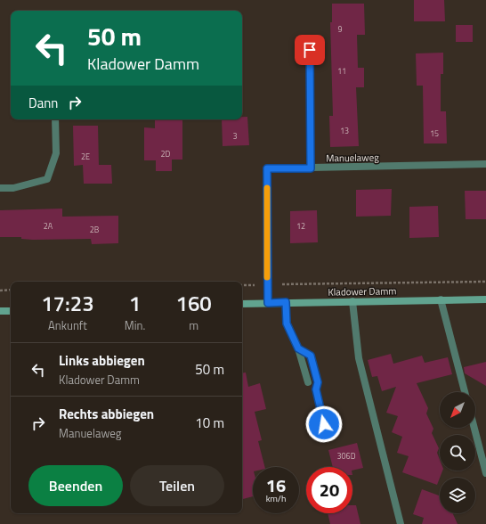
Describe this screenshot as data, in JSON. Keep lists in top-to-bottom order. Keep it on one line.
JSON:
{"streets":{"main road":["Kladower Damm"],"street":["Manuelaweg"]},"crossings":[["Manuelaweg","Kladower Damm"]],"house_numbers":["9","11","13","15","3","2D","2E","2A","12","2B","306D"],"north":"bottom left","page":{"turn":["50 m","Kladower Damm"],"then":"Dann","eta":["17:23","Ankunft","1","Min.","160","m"],"list":[{"name":"Links abbiegen","note":"Kladower Damm","value":"50 m"},{"name":"Rechts abbiegen","note":"Manuelaweg","value":"10 m"}],"buttons":["Beenden","Teilen"],"speed":"16 km/h","limit":"20"}}
